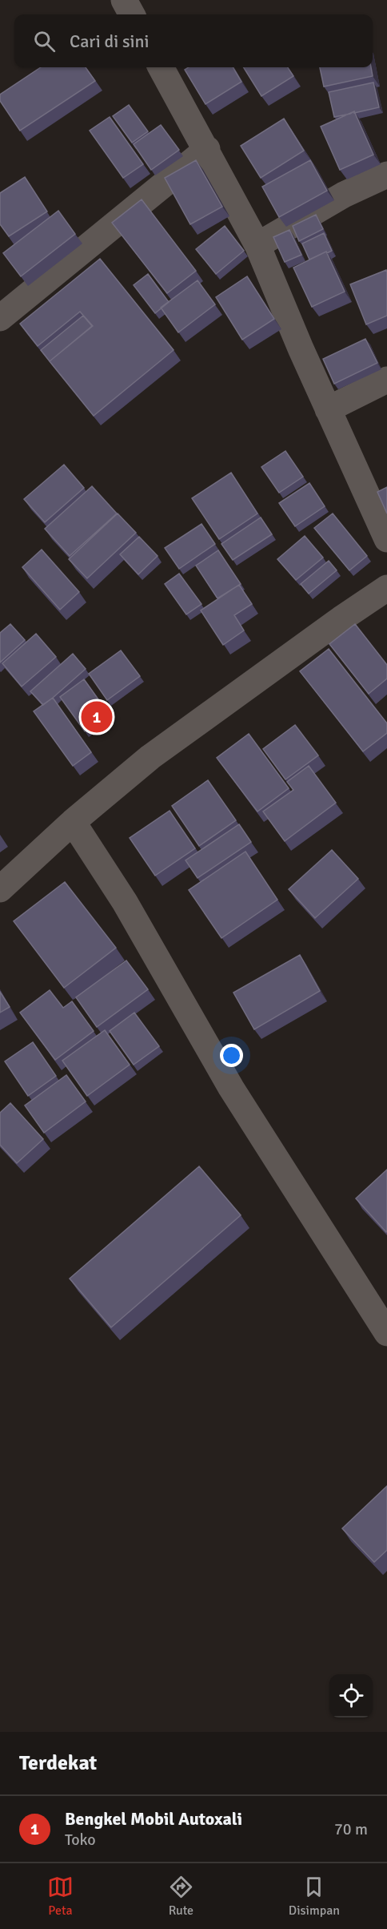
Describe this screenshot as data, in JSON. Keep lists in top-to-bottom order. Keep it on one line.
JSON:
{"page":{"search":"Cari di sini","pins":"1","heading":"Terdekat","list":[{"mark":"1","name":"Bengkel Mobil Autoxali","note":"Toko","value":"70 m"}],"nav":["Peta","Rute","Disimpan"]}}
